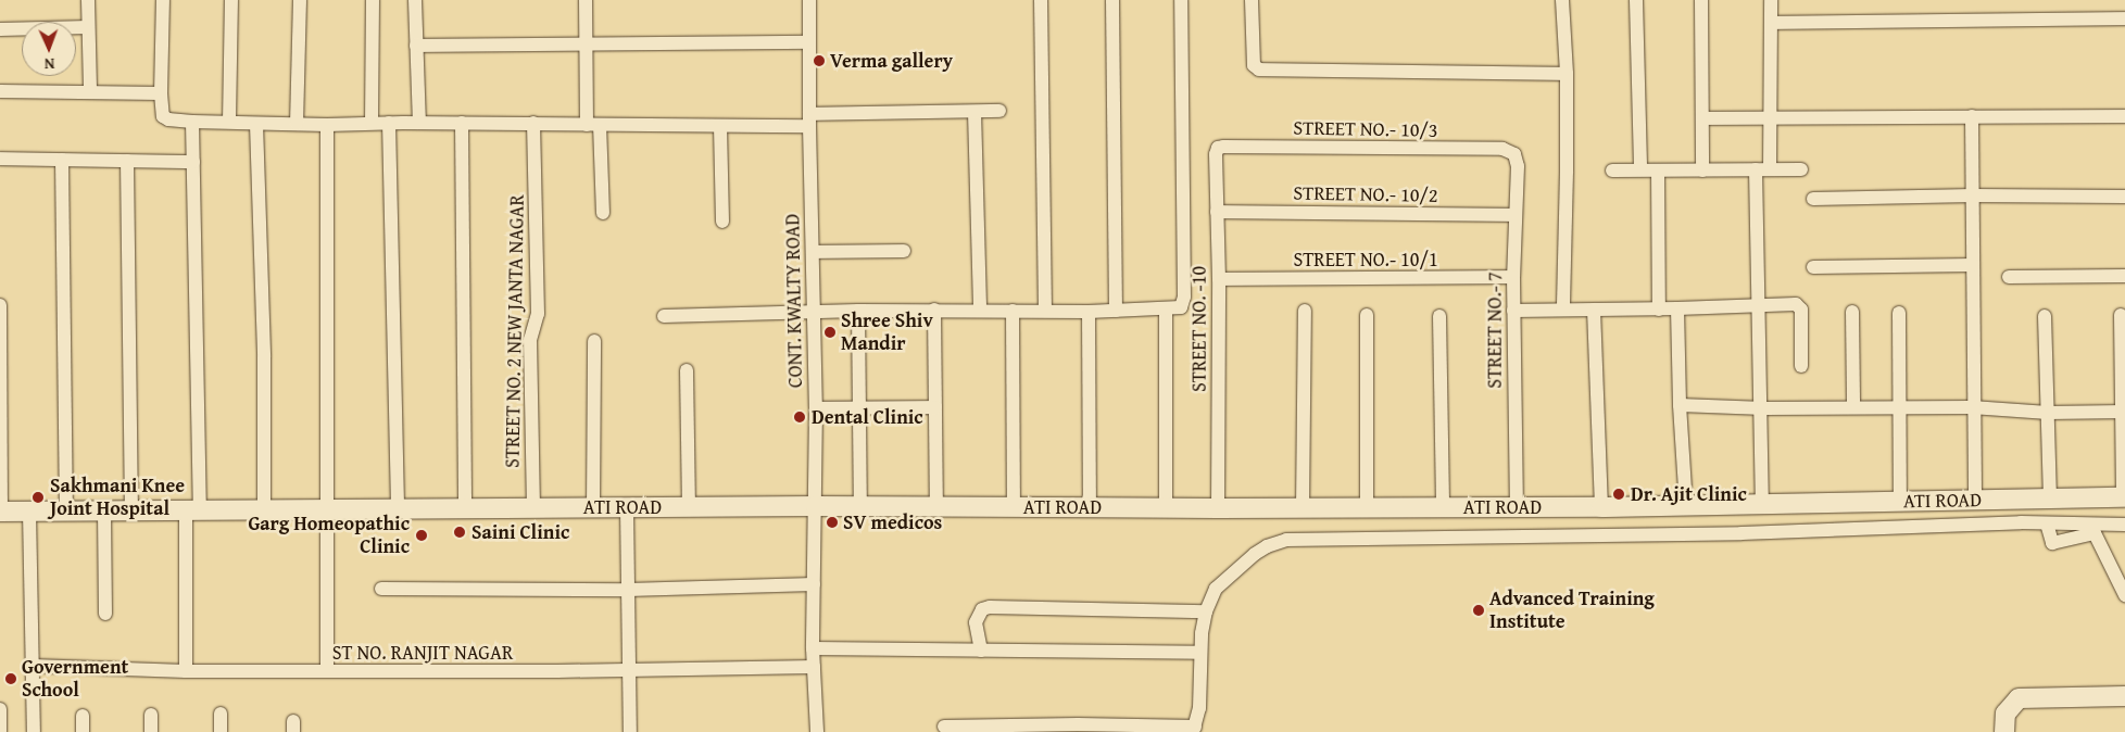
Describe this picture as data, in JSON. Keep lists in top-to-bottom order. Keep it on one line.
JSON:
{"streets":{"street":["STREET NO.- 10/3","STREET NO.- 10/2","STREET NO.- 10/1","CONT. KWALTY ROAD","STREET NO. -10","STREET NO.- 7","STREET NO. 2 NEW JANTA NAGAR","ATI ROAD","ST NO. RANJIT NAGAR"]},"crossings":[["STREET NO.- 10/3","STREET NO. -10"],["STREET NO.- 10/3","STREET NO.- 7"],["STREET NO.- 10/2","STREET NO. -10"],["STREET NO.- 10/2","STREET NO.- 7"],["STREET NO.- 10/1","STREET NO. -10"],["STREET NO.- 10/1","STREET NO.- 7"],["CONT. KWALTY ROAD","ATI ROAD"],["CONT. KWALTY ROAD","ST NO. RANJIT NAGAR"],["STREET NO. -10","ATI ROAD"],["STREET NO.- 7","ATI ROAD"],["STREET NO. 2 NEW JANTA NAGAR","ATI ROAD"]],"places":["Verma gallery","Shree Shiv Mandir","Dental Clinic","Dr. Ajit Clinic","Sakhmani Knee Joint Hospital","SV medicos","Saini Clinic","Garg Homeopathic Clinic","Advanced Training Institute","Government School"],"north":"bottom"}
